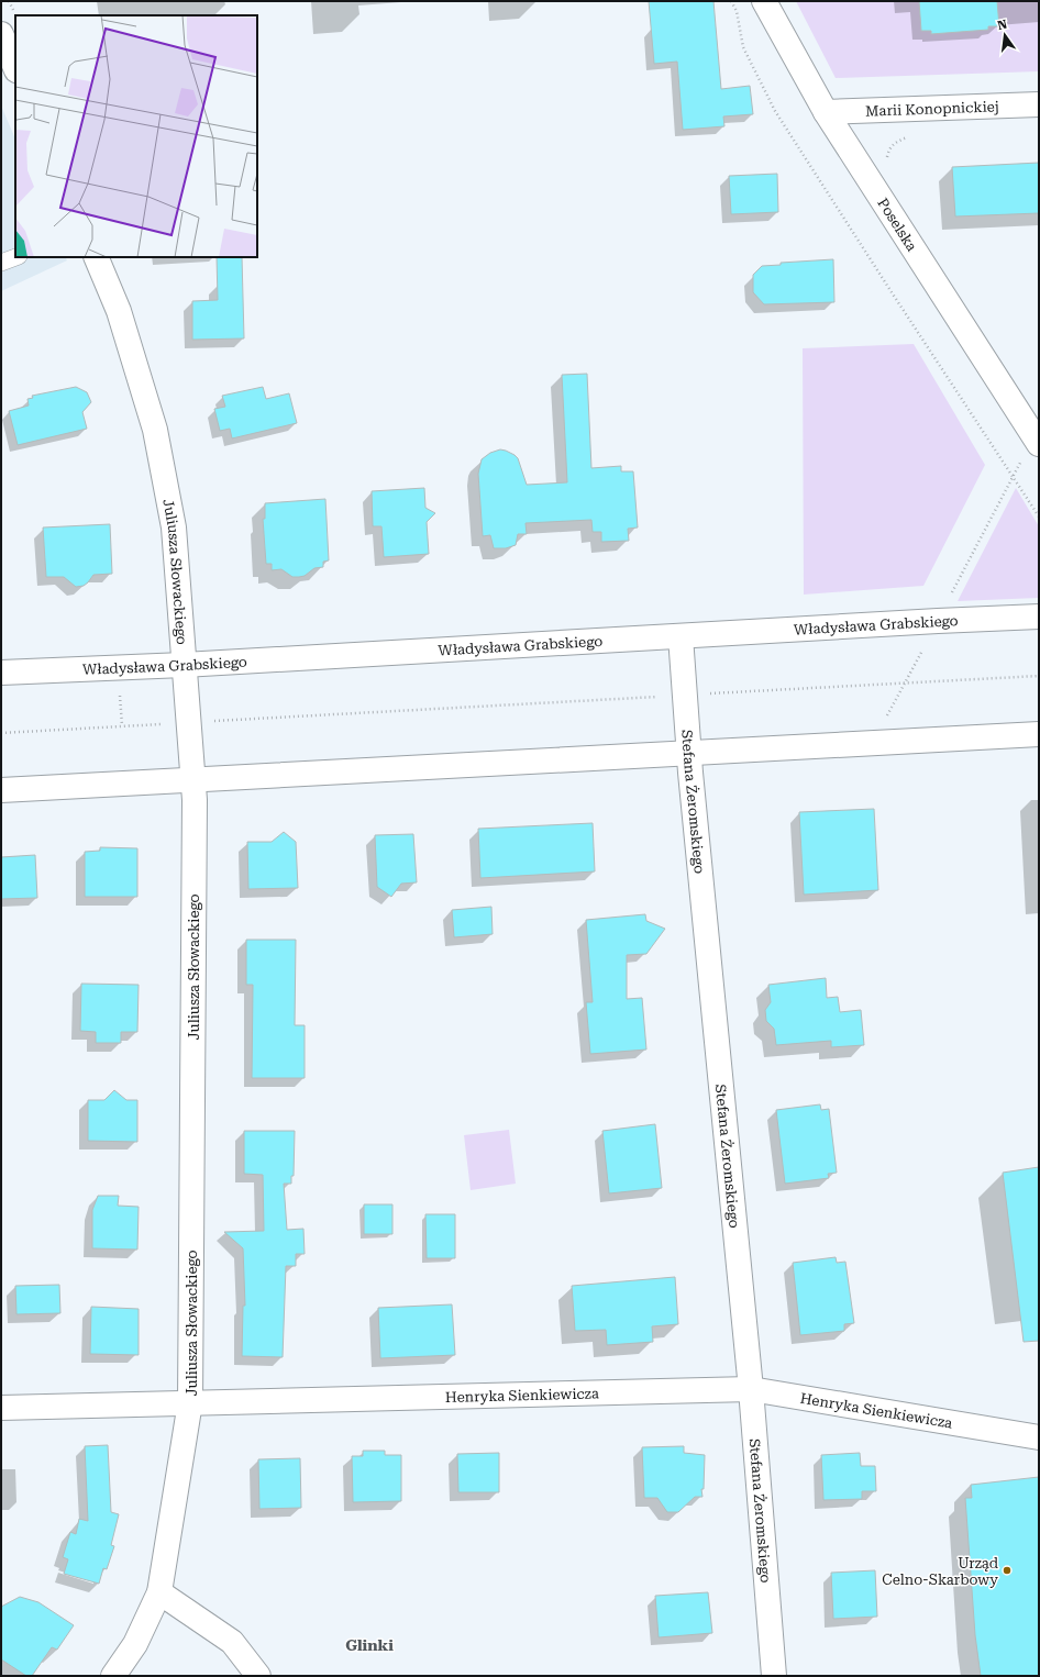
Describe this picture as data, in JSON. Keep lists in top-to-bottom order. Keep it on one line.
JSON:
{"streets":{"street":["Marii Konopnickiej","Poselska","Juliusza Słowackiego","Władysława Grabskiego","Stefana Żeromskiego","Henryka Sienkiewicza"]},"crossings":[["Marii Konopnickiej","Poselska"],["Juliusza Słowackiego","Władysława Grabskiego"],["Juliusza Słowackiego","Henryka Sienkiewicza"],["Władysława Grabskiego","Stefana Żeromskiego"],["Stefana Żeromskiego","Henryka Sienkiewicza"]],"districts":["Glinki"],"places":["Urząd Celno-Skarbowy"],"north":"top"}
